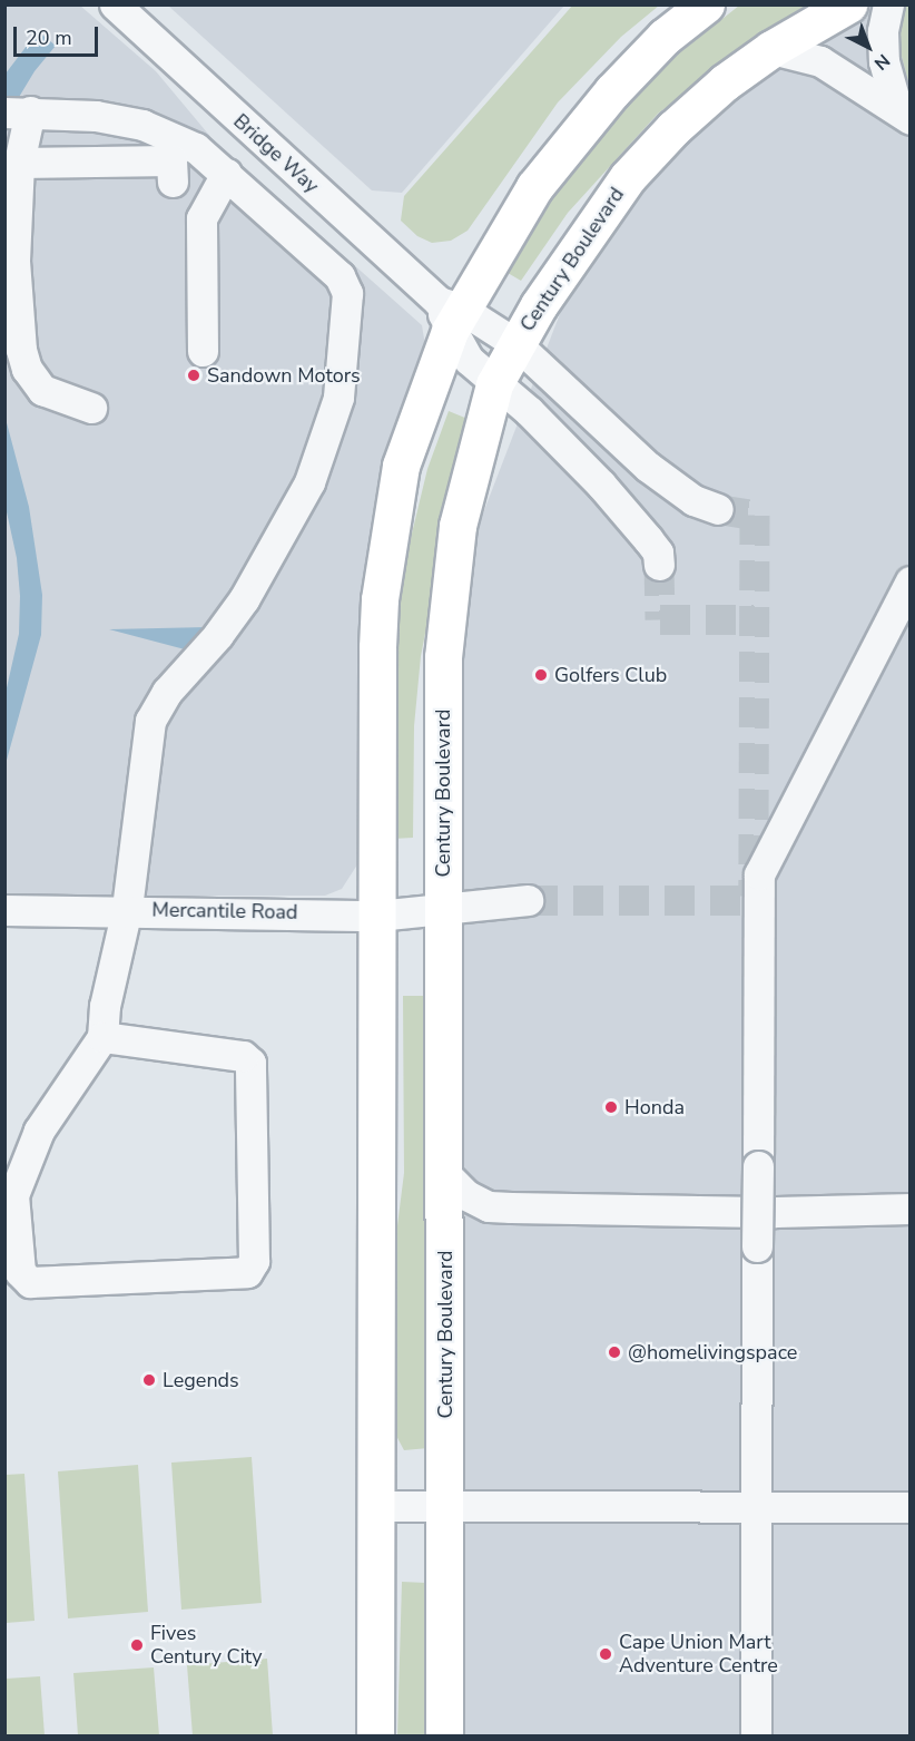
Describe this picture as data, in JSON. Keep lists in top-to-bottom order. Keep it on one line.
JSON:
{"streets":{"main road":["Century Boulevard"],"lane":["Bridge Way","Mercantile Road"]},"crossings":[["Century Boulevard","Mercantile Road"]],"places":["Sandown Motors","Golfers Club","Honda","@homelivingspace","Legends","Fives Century City","Cape Union Mart Adventure Centre"],"scale_bar":"20 m","north":"bottom right"}
